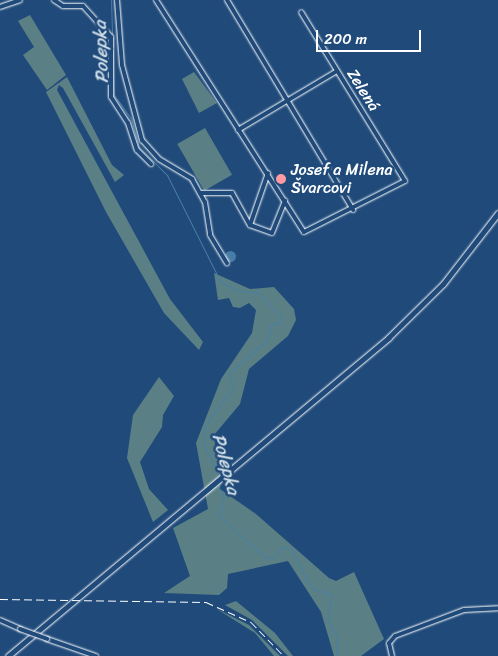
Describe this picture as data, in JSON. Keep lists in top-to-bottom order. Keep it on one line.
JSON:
{"streets":{"street":["Zelená"]},"water":["Polepka"],"places":["Josef a Milena Švarcovi"],"scale_bar":"200 m"}
